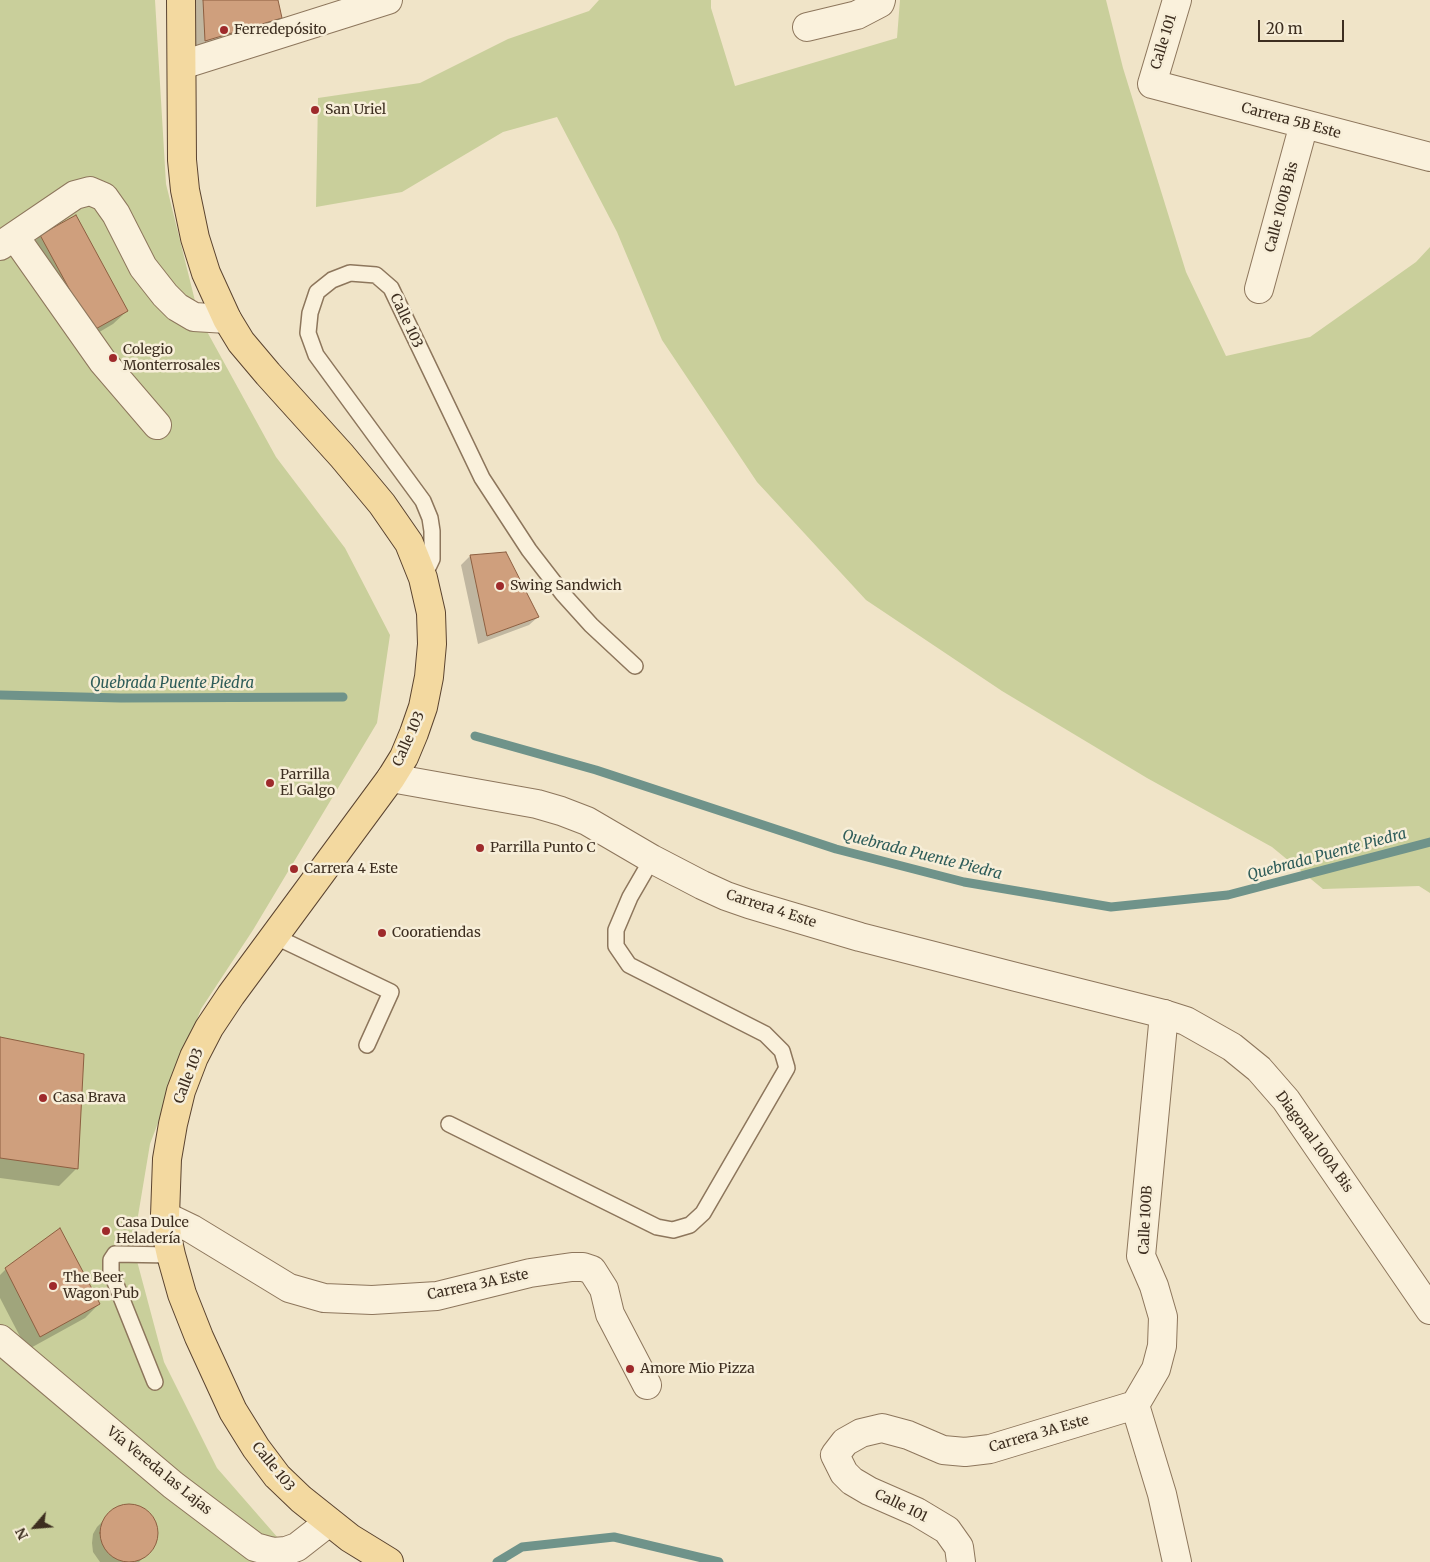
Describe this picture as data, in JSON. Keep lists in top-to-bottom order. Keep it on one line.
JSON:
{"streets":{"main road":["Calle 103"],"street":["Calle 101","Carrera 5B Este","Calle 100B Bis","Carrera 4 Este","Diagonal 100A Bis","Calle 100B","Carrera 3A Este","Vía Vereda las Lajas"]},"crossings":[["Calle 101","Carrera 5B Este"],["Calle 101","Carrera 3A Este"],["Carrera 5B Este","Calle 100B Bis"],["Calle 103","Carrera 4 Este"],["Calle 103","Carrera 3A Este"],["Calle 103","Vía Vereda las Lajas"],["Carrera 4 Este","Diagonal 100A Bis"],["Carrera 4 Este","Calle 100B"],["Diagonal 100A Bis","Calle 100B"],["Calle 100B","Carrera 3A Este"]],"water":["Quebrada Puente Piedra"],"places":["Ferredepósito","San Uriel","Colegio Monterrosales","Swing Sandwich","Parrilla El Galgo","Parrilla Punto C","Carrera 4 Este","Cooratiendas","Casa Brava","Casa Dulce Heladería","The Beer Wagon Pub","Amore Mio Pizza"],"scale_bar":"20 m","north":"bottom left"}
